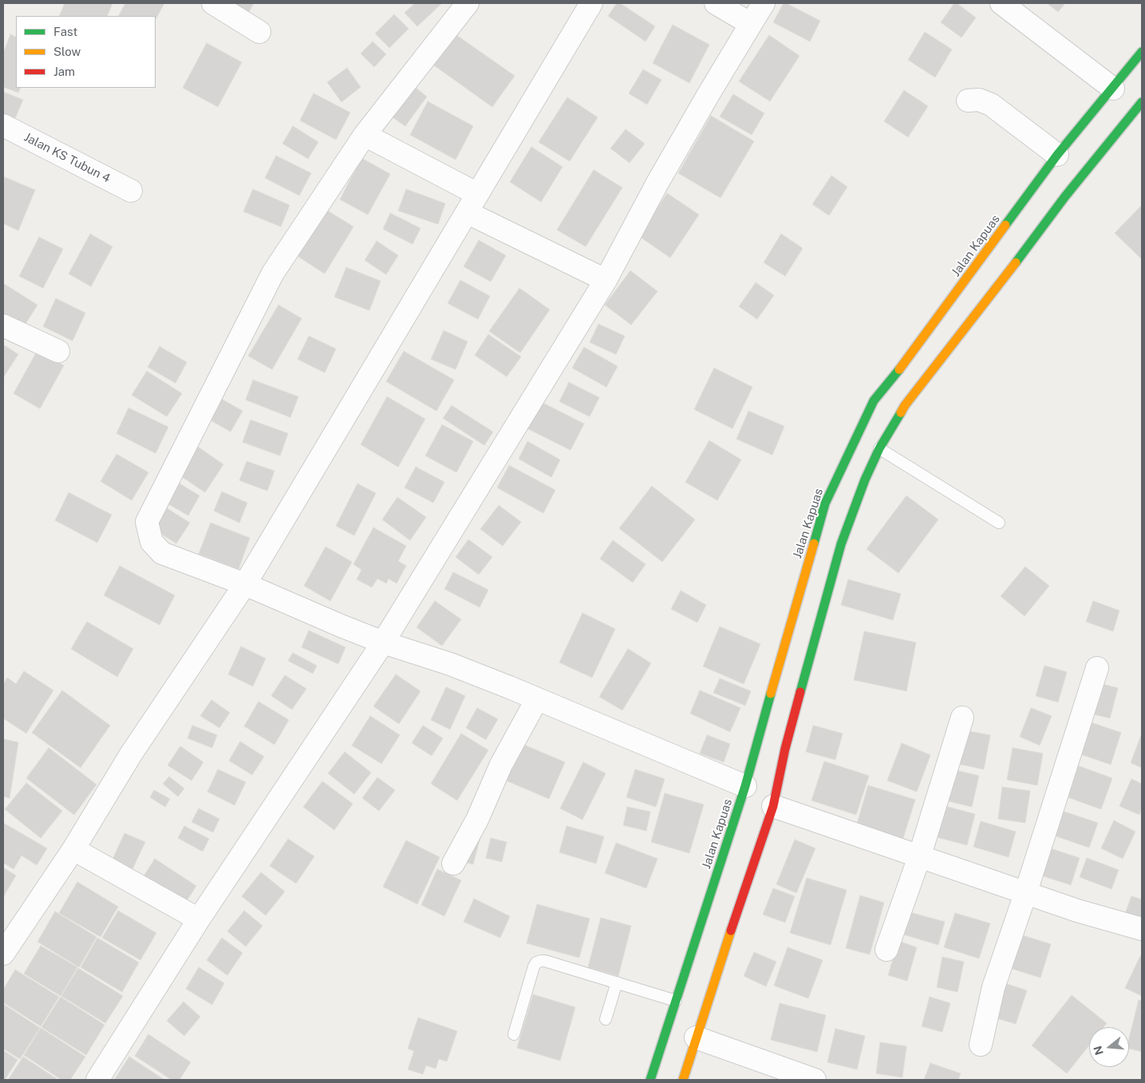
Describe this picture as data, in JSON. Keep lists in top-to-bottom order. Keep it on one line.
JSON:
{"streets":{"street":["Jalan KS Tubun 4","Jalan Kapuas"]},"legend":["Fast","Slow","Jam"],"north":"left"}
